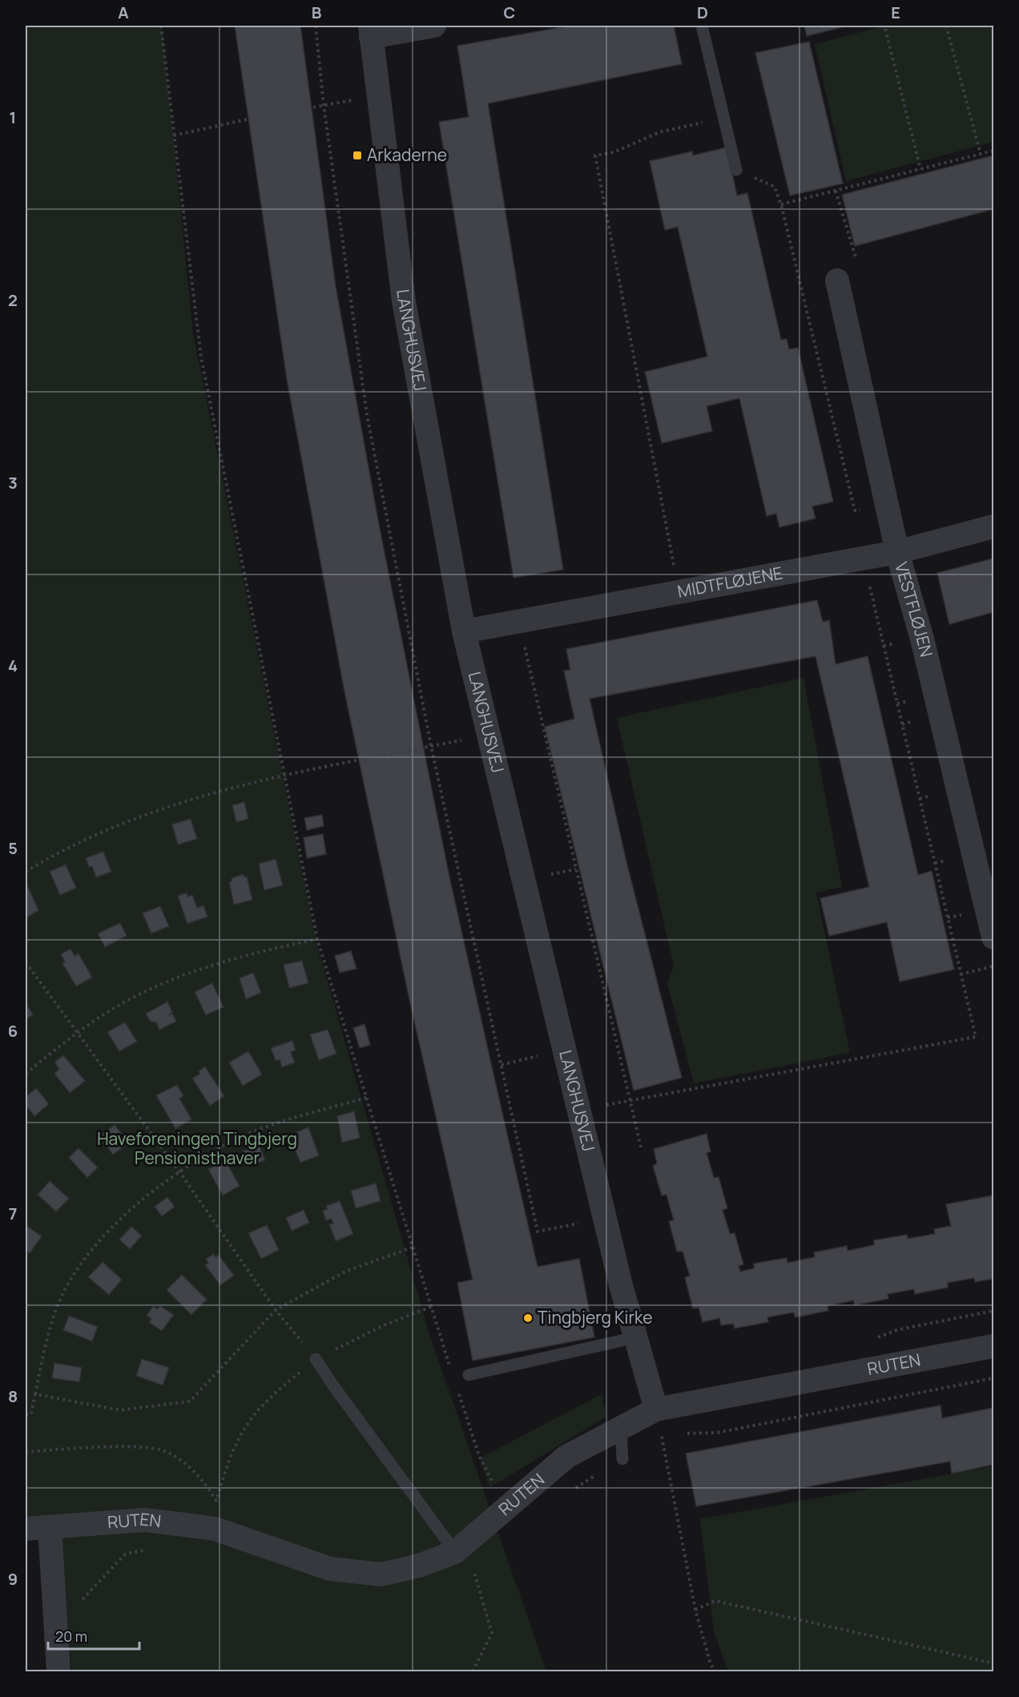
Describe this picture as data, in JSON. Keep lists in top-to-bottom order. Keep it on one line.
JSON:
{"streets":{"street":["LANGHUSVEJ","MIDTFLØJENE","VESTFLØJEN","RUTEN"]},"crossings":[["LANGHUSVEJ","MIDTFLØJENE"],["LANGHUSVEJ","RUTEN"],["MIDTFLØJENE","VESTFLØJEN"]],"parks":["Haveforeningen Tingbjerg Pensionisthaver"],"places":{"transit":["Arkaderne"],"other":["Tingbjerg Kirke"]},"scale_bar":"20 m","grid":{"columns":["A","B","C","D","E"],"rows":["1","2","3","4","5","6","7","8","9"]}}
